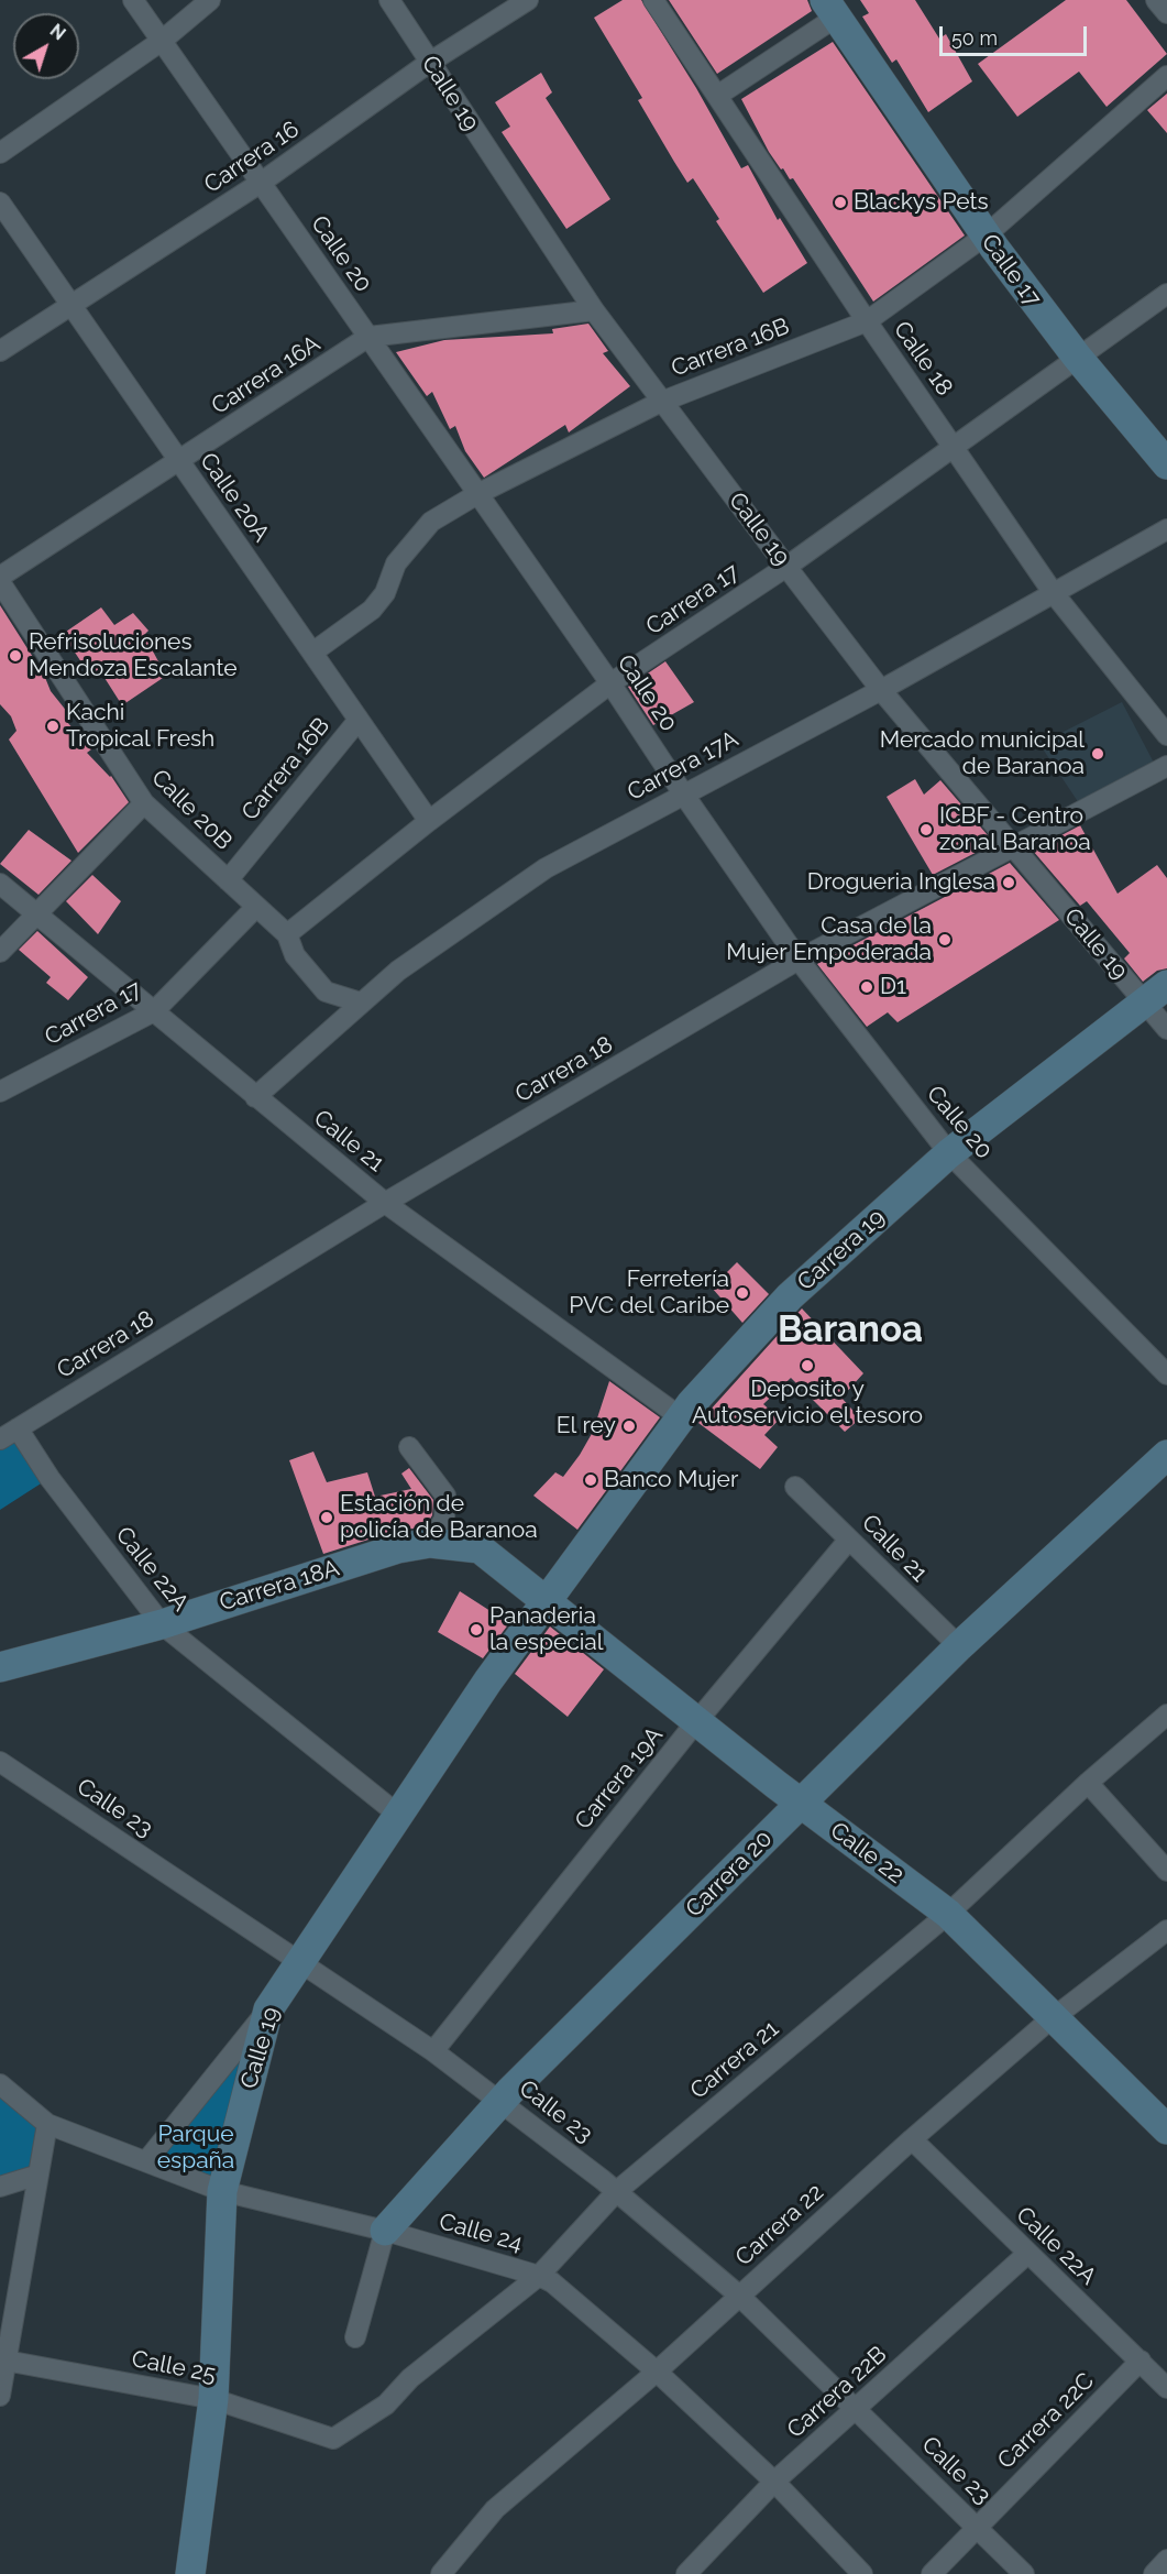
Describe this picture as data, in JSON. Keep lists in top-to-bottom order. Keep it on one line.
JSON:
{"streets":{"main road":["Calle 19","Calle 17","Carrera 19","Carrera 18A","Calle 22","Carrera 20"],"street":["Carrera 16","Calle 20","Carrera 16B","Calle 18","Carrera 16A","Calle 20A","Carrera 17","Carrera 17A","Calle 20B","Carrera 18","Calle 21","Calle 22A","Carrera 19A","Calle 23","Carrera 21","Carrera 22","Calle 24","Calle 25","Carrera 22B","Carrera 22C"]},"crossings":[["Calle 19","Carrera 16"],["Calle 19","Carrera 16B"],["Calle 19","Carrera 16A"],["Calle 19","Carrera 17"],["Calle 19","Carrera 17A"],["Calle 19","Carrera 18"],["Calle 19","Carrera 19"],["Calle 19","Calle 22A"],["Calle 19","Carrera 18A"],["Calle 19","Calle 23"],["Calle 19","Calle 22"],["Calle 19","Calle 24"],["Calle 19","Calle 25"],["Carrera 16","Calle 20"],["Carrera 16","Calle 20A"],["Calle 20","Carrera 16B"],["Calle 20","Carrera 16A"],["Calle 20","Carrera 17"],["Calle 20","Carrera 17A"],["Calle 20","Carrera 18"],["Calle 20","Carrera 19"],["Calle 17","Carrera 16B"],["Calle 17","Carrera 17"],["Carrera 16B","Calle 18"],["Carrera 16B","Calle 20A"],["Carrera 16B","Calle 20B"],["Calle 18","Carrera 17"],["Calle 18","Carrera 17A"],["Carrera 16A","Calle 20A"],["Calle 20A","Carrera 17"],["Carrera 17","Calle 20B"],["Carrera 17","Calle 21"],["Carrera 17A","Calle 20B"],["Carrera 17A","Calle 21"],["Carrera 18","Calle 21"],["Carrera 18","Calle 22A"],["Calle 21","Carrera 19"],["Calle 21","Carrera 19A"],["Calle 21","Carrera 20"],["Carrera 19","Carrera 18A"],["Carrera 19","Calle 22"],["Calle 22A","Carrera 18A"],["Calle 22A","Carrera 22"],["Calle 22A","Carrera 22B"],["Calle 22A","Carrera 22C"],["Carrera 18A","Calle 22"],["Carrera 19A","Calle 23"],["Carrera 19A","Calle 22"],["Calle 23","Carrera 20"],["Calle 23","Carrera 21"],["Calle 23","Carrera 22"],["Calle 23","Carrera 22B"],["Calle 23","Carrera 22C"],["Calle 22","Carrera 20"],["Calle 22","Carrera 21"],["Calle 22","Carrera 22"],["Carrera 20","Calle 24"],["Carrera 21","Calle 24"],["Carrera 21","Calle 25"],["Carrera 22","Calle 24"],["Calle 24","Carrera 22B"]],"districts":["Baranoa"],"parks":["Parque españa"],"places":["Blackys Pets","Refrisoluciones Mendoza Escalante","Kachi Tropical Fresh","Mercado municipal de Baranoa","ICBF - Centro zonal Baranoa","Drogueria Inglesa","Casa de la Mujer Empoderada","D1","Ferretería PVC del Caribe","Deposito y Autoservicio el tesoro","El rey","Banco Mujer","Estación de policía de Baranoa","Panaderia la especial"],"scale_bar":"50 m","north":"top right"}
